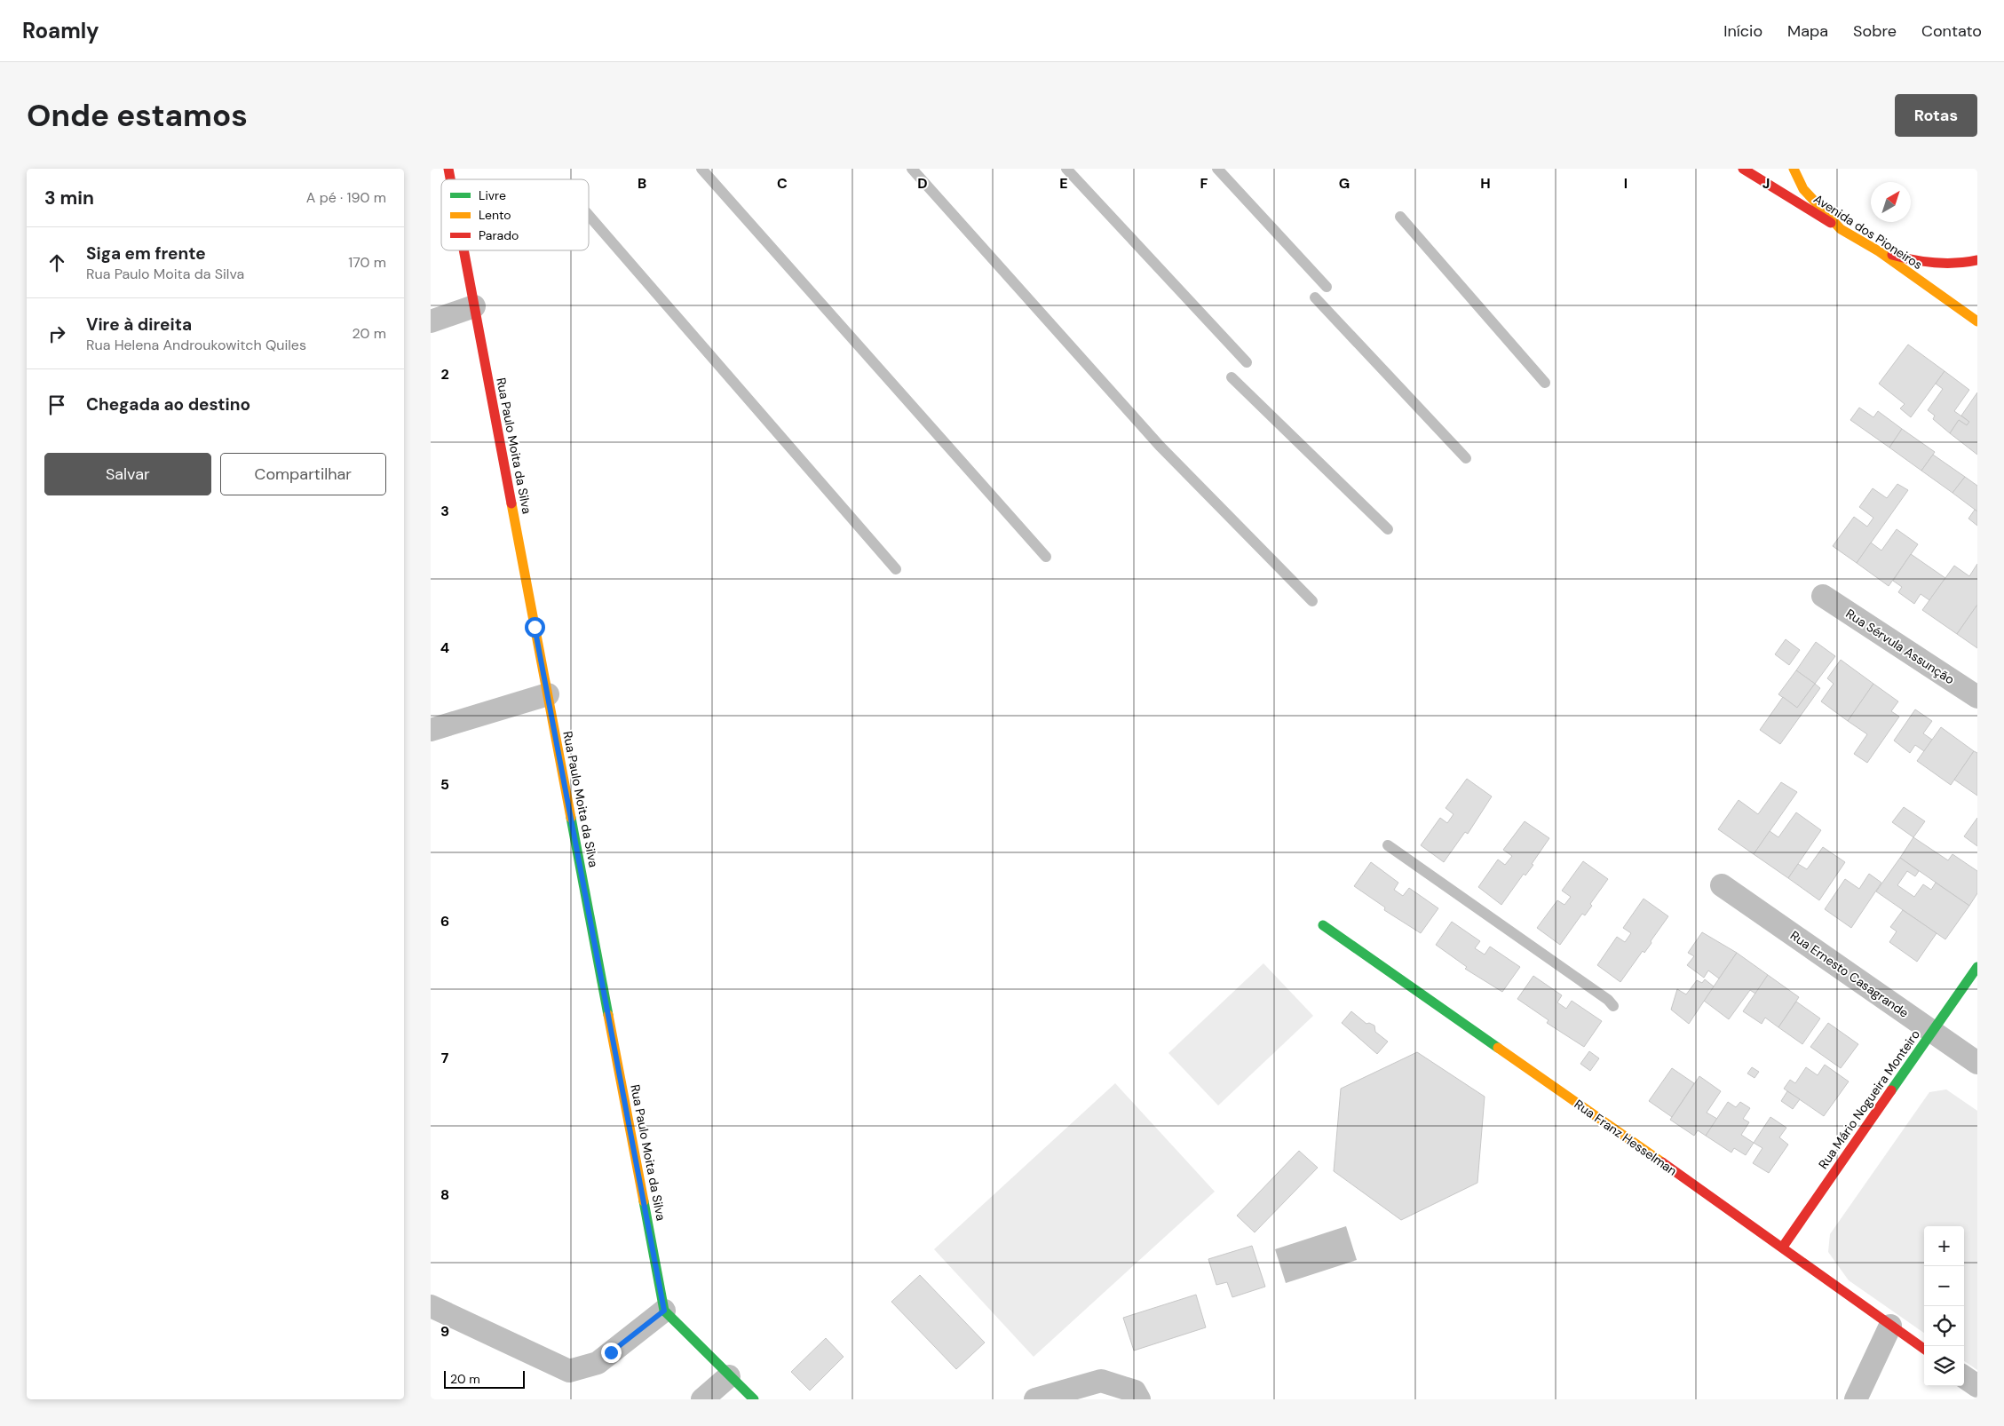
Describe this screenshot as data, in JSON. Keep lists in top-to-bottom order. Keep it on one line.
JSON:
{"streets":{"street":["Avenida dos Pioneiros","Rua Paulo Moita da Silva","Rua Sérvula Assunção","Rua Ernesto Casagrande","Rua Mário Nogueira Monteiro","Rua Franz Hesselman"]},"crossings":[["Rua Ernesto Casagrande","Rua Mário Nogueira Monteiro"],["Rua Mário Nogueira Monteiro","Rua Franz Hesselman"]],"legend":["Livre","Lento","Parado"],"scale_bar":"20 m","north":"top right","page":{"header":"Roamly","nav":["Início","Mapa","Sobre","Contato"],"buttons":["Rotas",["Salvar","Compartilhar"]],"title":"Onde estamos","heading":["3 min","A pé · 190 m"],"list":[["Siga em frente","Rua Paulo Moita da Silva","170 m"],["Vire à direita","Rua Helena Androukowitch Quiles","20 m"],"Chegada ao destino"],"map_buttons":["+","−"],"scale":"20 m"},"grid":{"columns":["B","C","D","E","F","G","H","I","J"],"rows":["2","3","4","5","6","7","8","9"]}}
